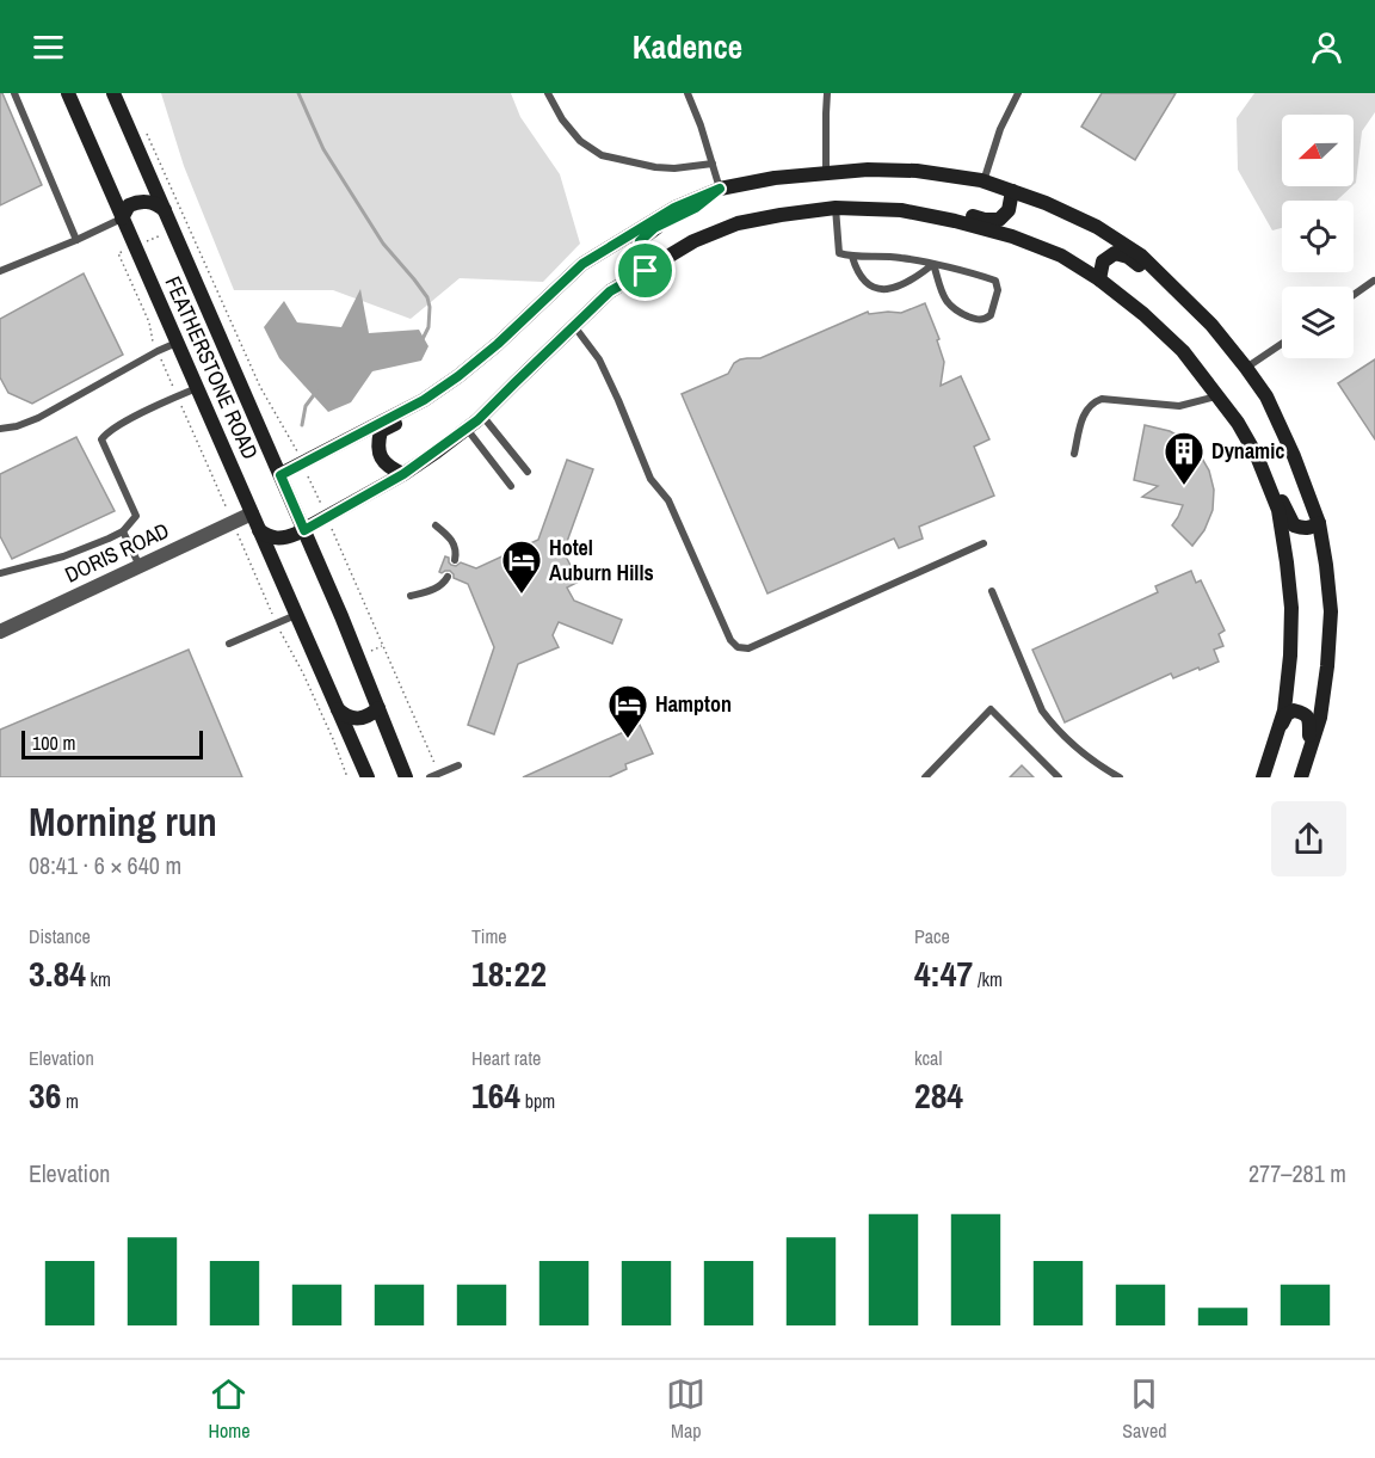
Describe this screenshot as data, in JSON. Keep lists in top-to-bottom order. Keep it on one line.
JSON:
{"streets":{"street":["FEATHERSTONE ROAD","DORIS ROAD"]},"crossings":[["FEATHERSTONE ROAD","DORIS ROAD"]],"places":{"building":["Dynamic"],"hotel":["Hotel Auburn Hills","Hampton"]},"scale_bar":"100 m","north":"left","page":{"header":"Kadence","scale":"100 m","heading":["Morning run","08:41 · 6 × 640 m"],"stats":[["Distance","3.84 km"],["Time","18:22"],["Pace","4:47 /km"],["Elevation","36 m"],["Heart rate","164 bpm"],["kcal","284"]],"chart":["Elevation","277–281 m"],"tabs":["Home","Map","Saved"]}}
